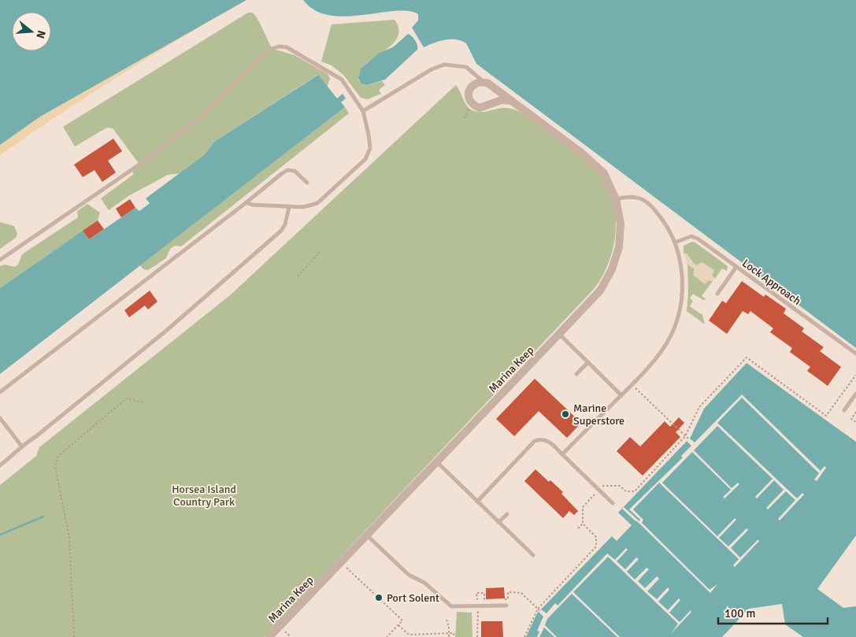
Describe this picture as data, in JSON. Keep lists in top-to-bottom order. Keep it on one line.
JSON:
{"streets":{"street":["Marina Keep"],"lane":["Lock Approach"]},"parks":["Horsea Island Country Park"],"places":["Marine Superstore","Port Solent"],"scale_bar":"100 m","north":"right"}
